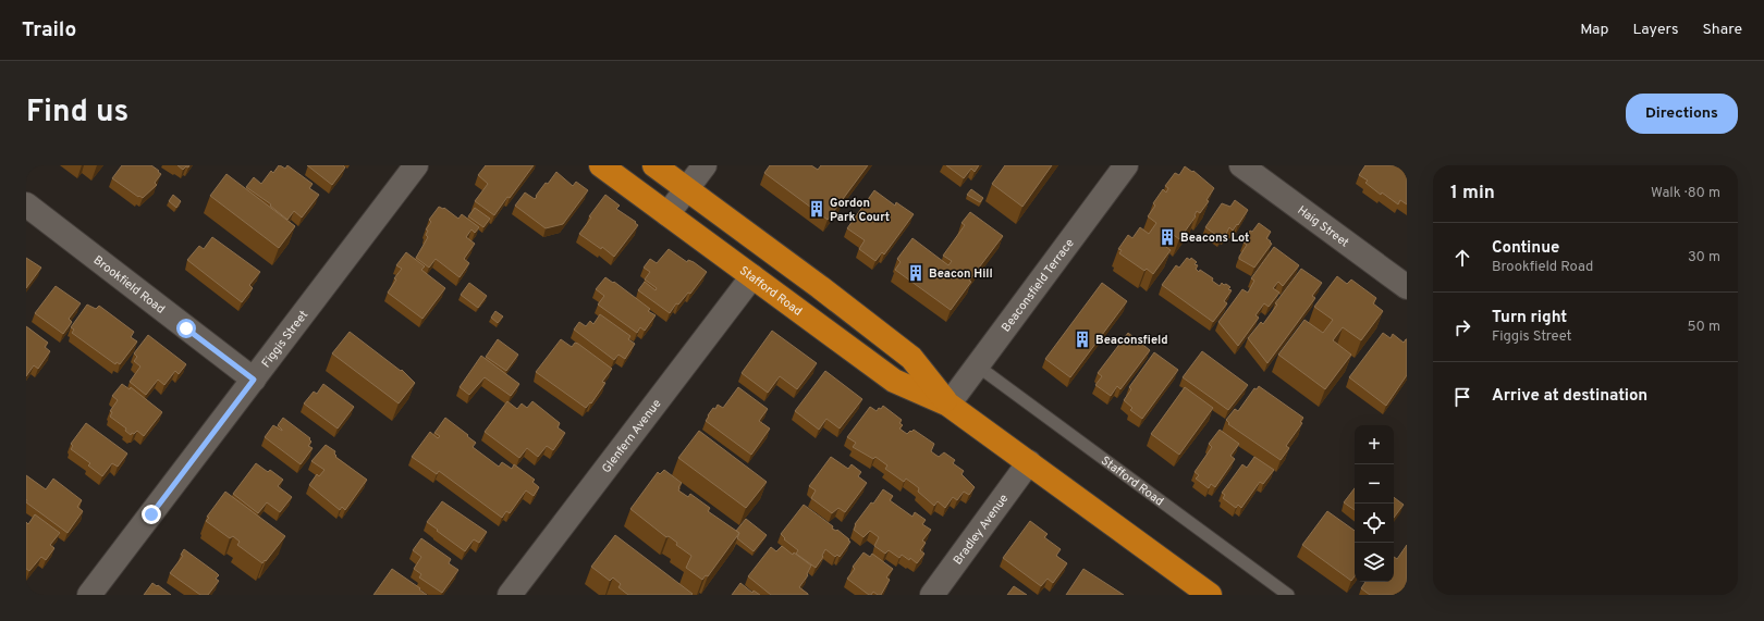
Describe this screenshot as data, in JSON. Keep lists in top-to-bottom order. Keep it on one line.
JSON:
{"streets":{"highway":["Stafford Road"],"street":["Haig Street","Brookfield Road","Beaconsfield Terrace","Figgis Street","Glenfern Avenue","Bradley Avenue"]},"crossings":[["Brookfield Road","Figgis Street"],["Beaconsfield Terrace","Stafford Road"],["Stafford Road","Glenfern Avenue"],["Stafford Road","Bradley Avenue"]],"places":{"building":["Gordon Park Court","Beacons Lot","Beacon Hill","Beaconsfield"]},"page":{"header":"Trailo","nav":["Map","Layers","Share"],"title":"Find us","buttons":"Directions","heading":["1 min","Walk · 80 m"],"list":[["Continue","Brookfield Road","30 m"],["Turn right","Figgis Street","50 m"],"Arrive at destination"],"map_buttons":["+","−"]}}
